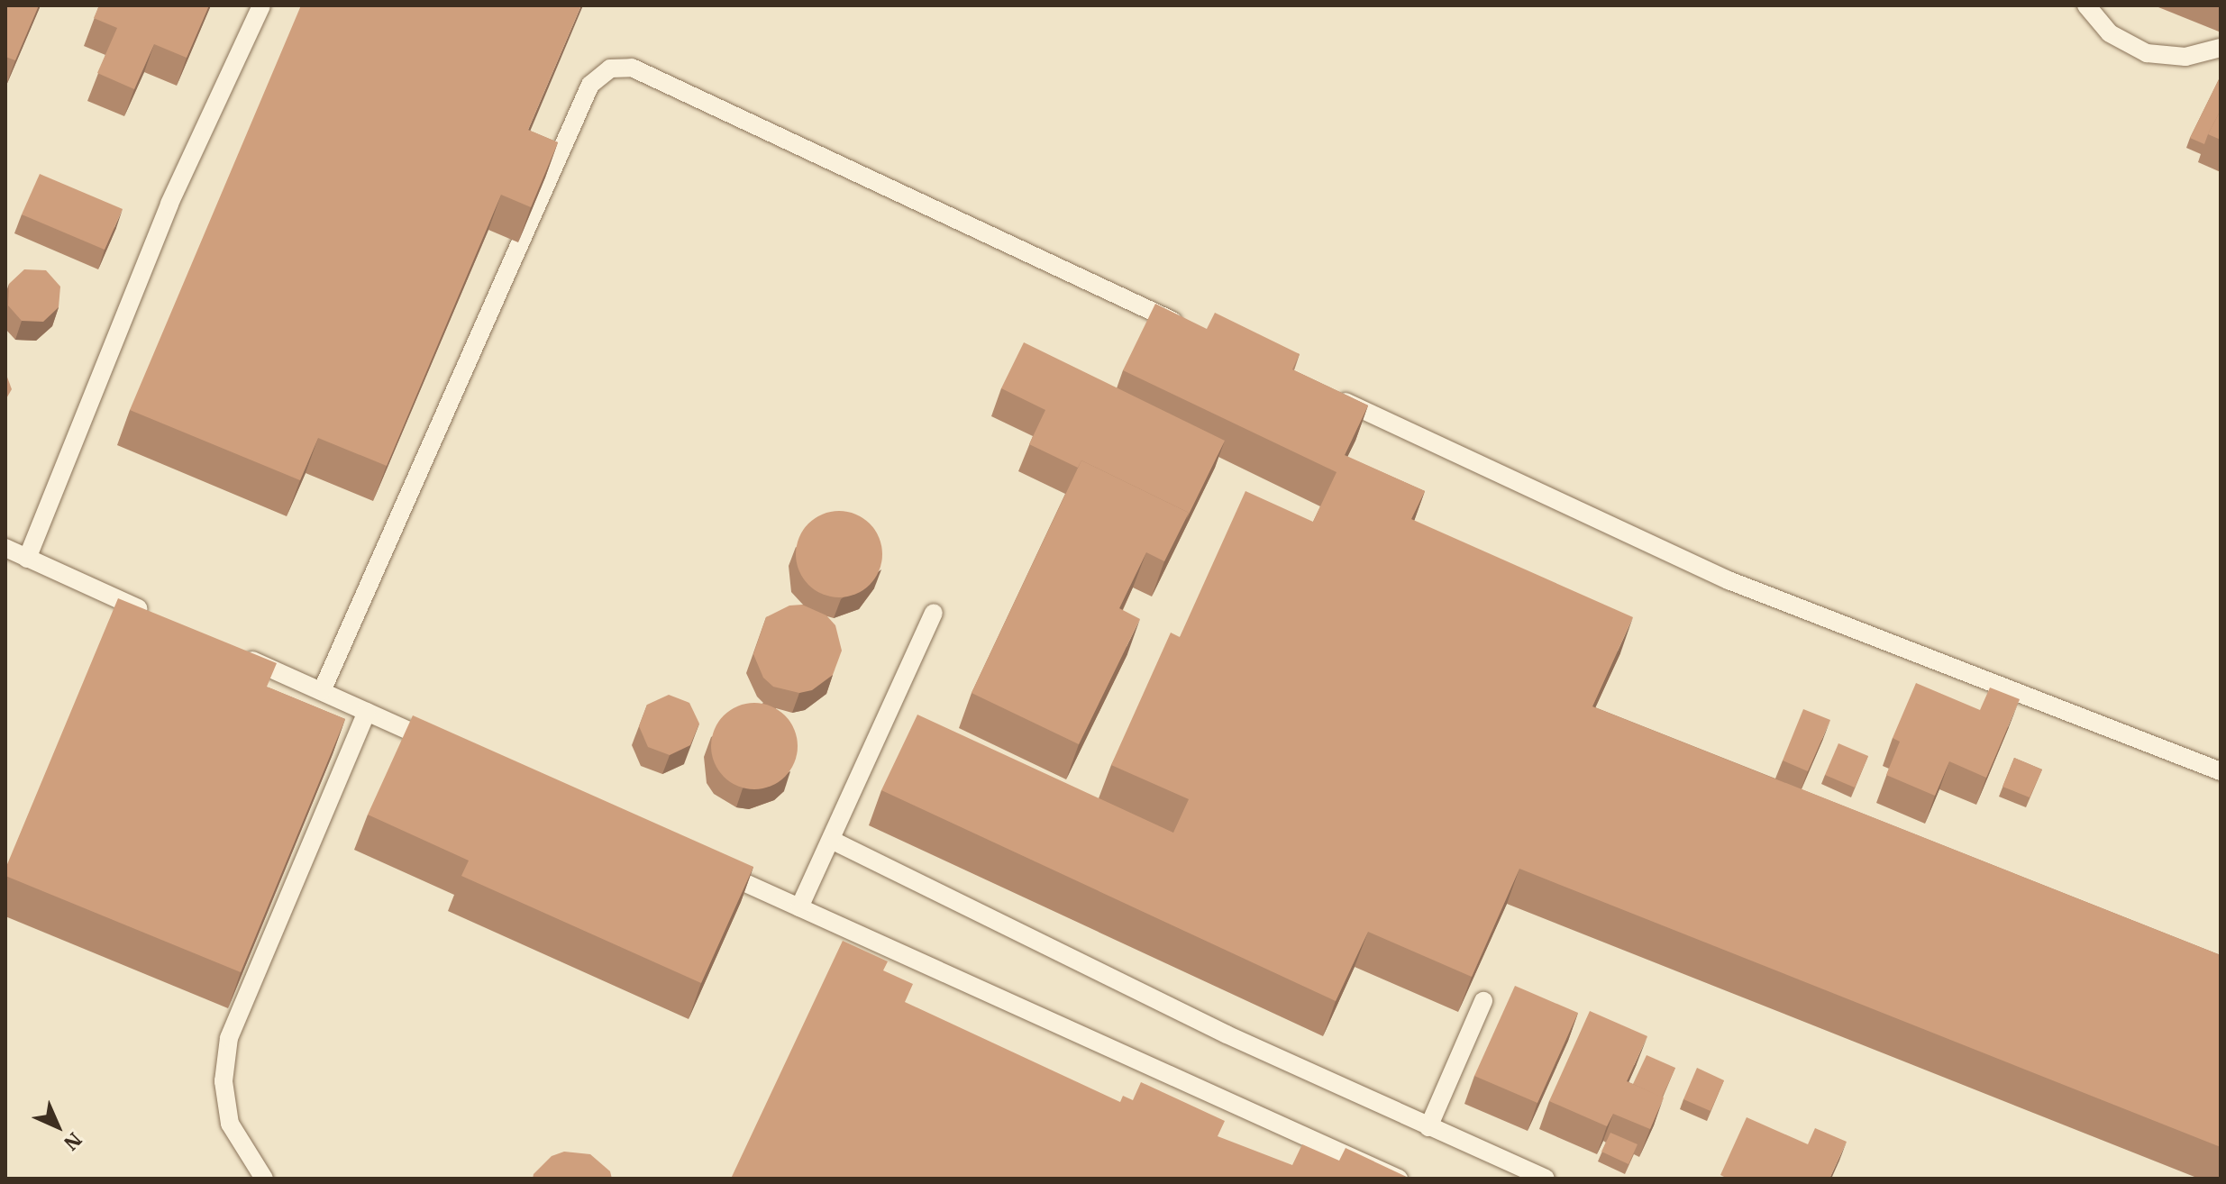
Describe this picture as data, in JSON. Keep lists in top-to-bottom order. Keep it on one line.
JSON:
{"north":"bottom right"}
